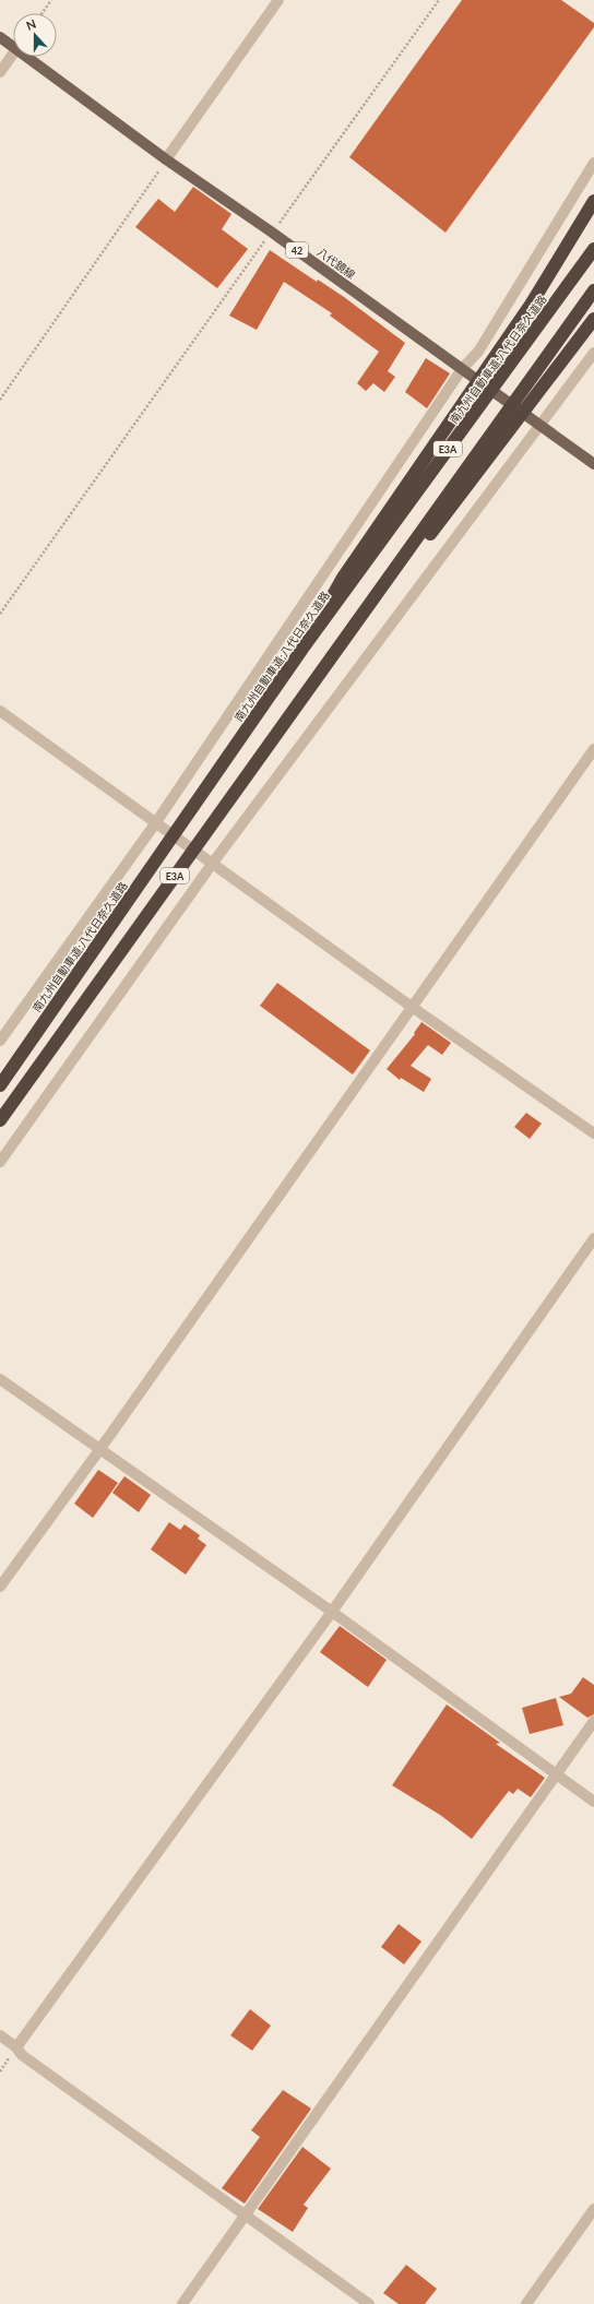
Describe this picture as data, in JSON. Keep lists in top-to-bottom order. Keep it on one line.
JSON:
{"streets":{"highway":["南九州自動車道;八代日奈久道路","E3A"],"main road":["42","八代鏡線"]},"north":"top"}
